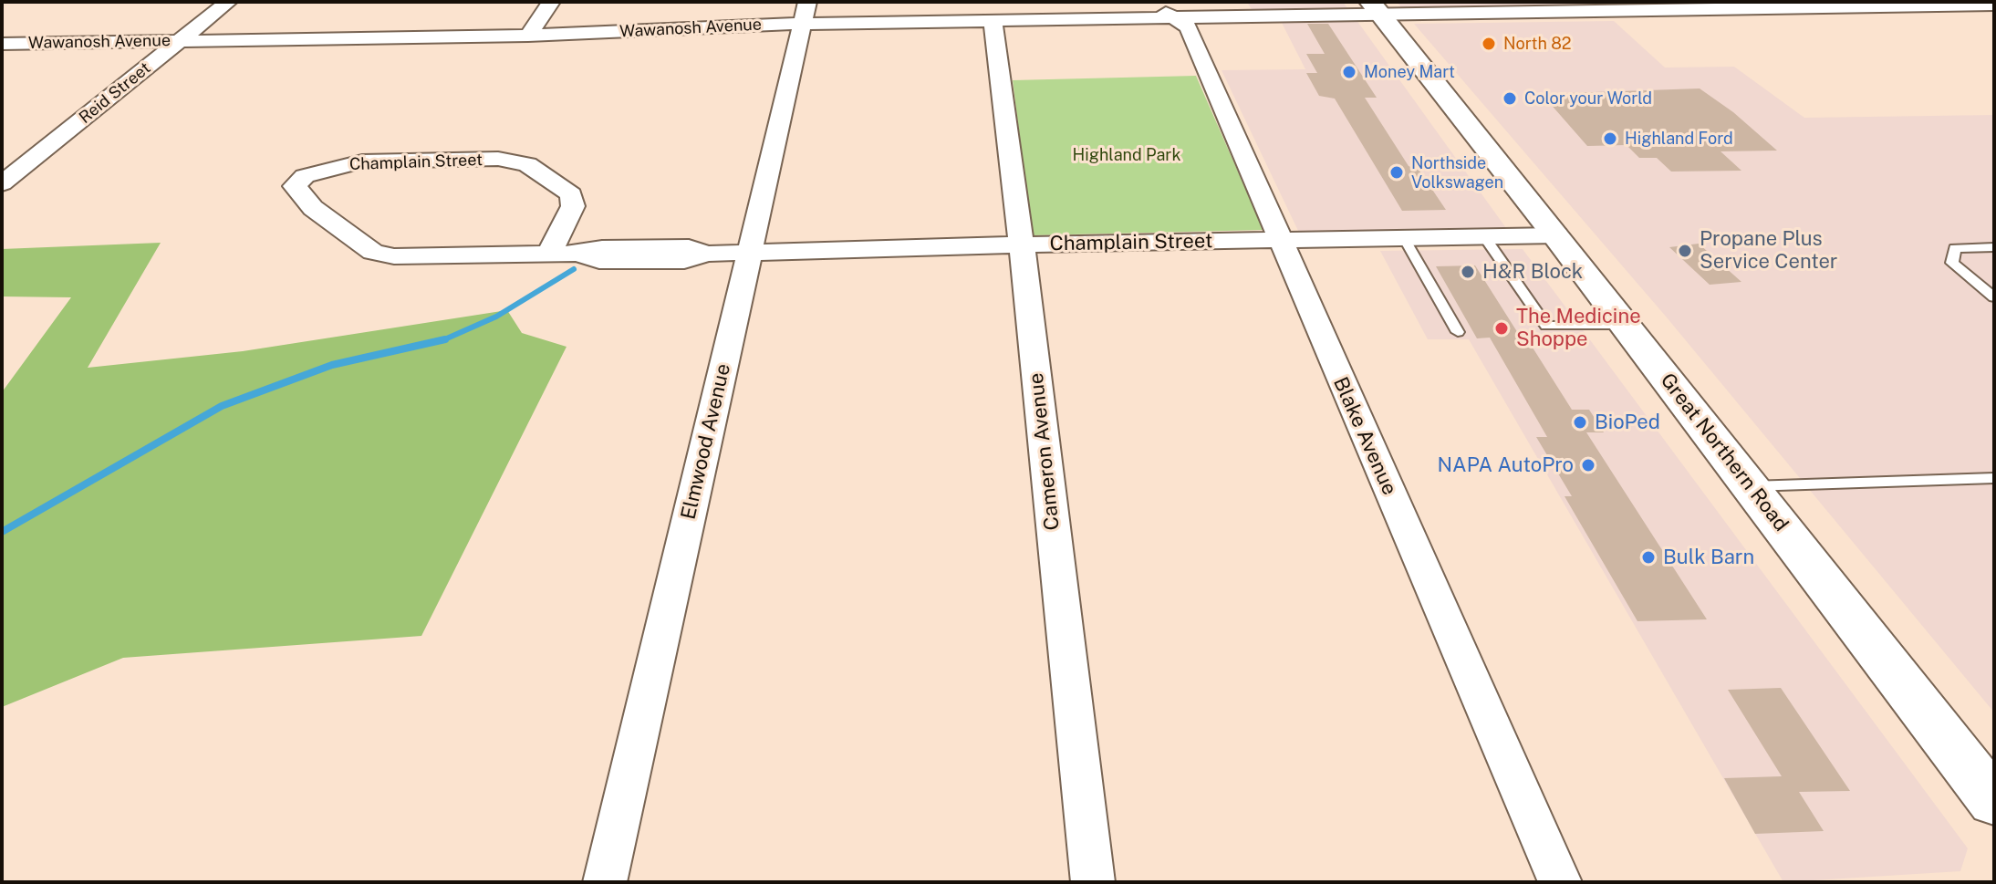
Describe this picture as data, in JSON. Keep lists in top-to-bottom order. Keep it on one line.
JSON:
{"streets":{"main road":["Great Northern Road"],"street":["Wawanosh Avenue","Reid Street","Champlain Street","Blake Avenue","Elmwood Avenue","Cameron Avenue"]},"crossings":[["Wawanosh Avenue","Reid Street"],["Wawanosh Avenue","Blake Avenue"],["Wawanosh Avenue","Elmwood Avenue"],["Wawanosh Avenue","Cameron Avenue"],["Wawanosh Avenue","Great Northern Road"],["Champlain Street","Blake Avenue"],["Champlain Street","Elmwood Avenue"],["Champlain Street","Cameron Avenue"],["Champlain Street","Great Northern Road"]],"parks":["Highland Park"],"places":["North 82","Money Mart","Color your World","Highland Ford","Northside Volkswagen","Propane Plus Service Center","H&R Block","The Medicine Shoppe","BioPed","NAPA AutoPro","Bulk Barn"]}
